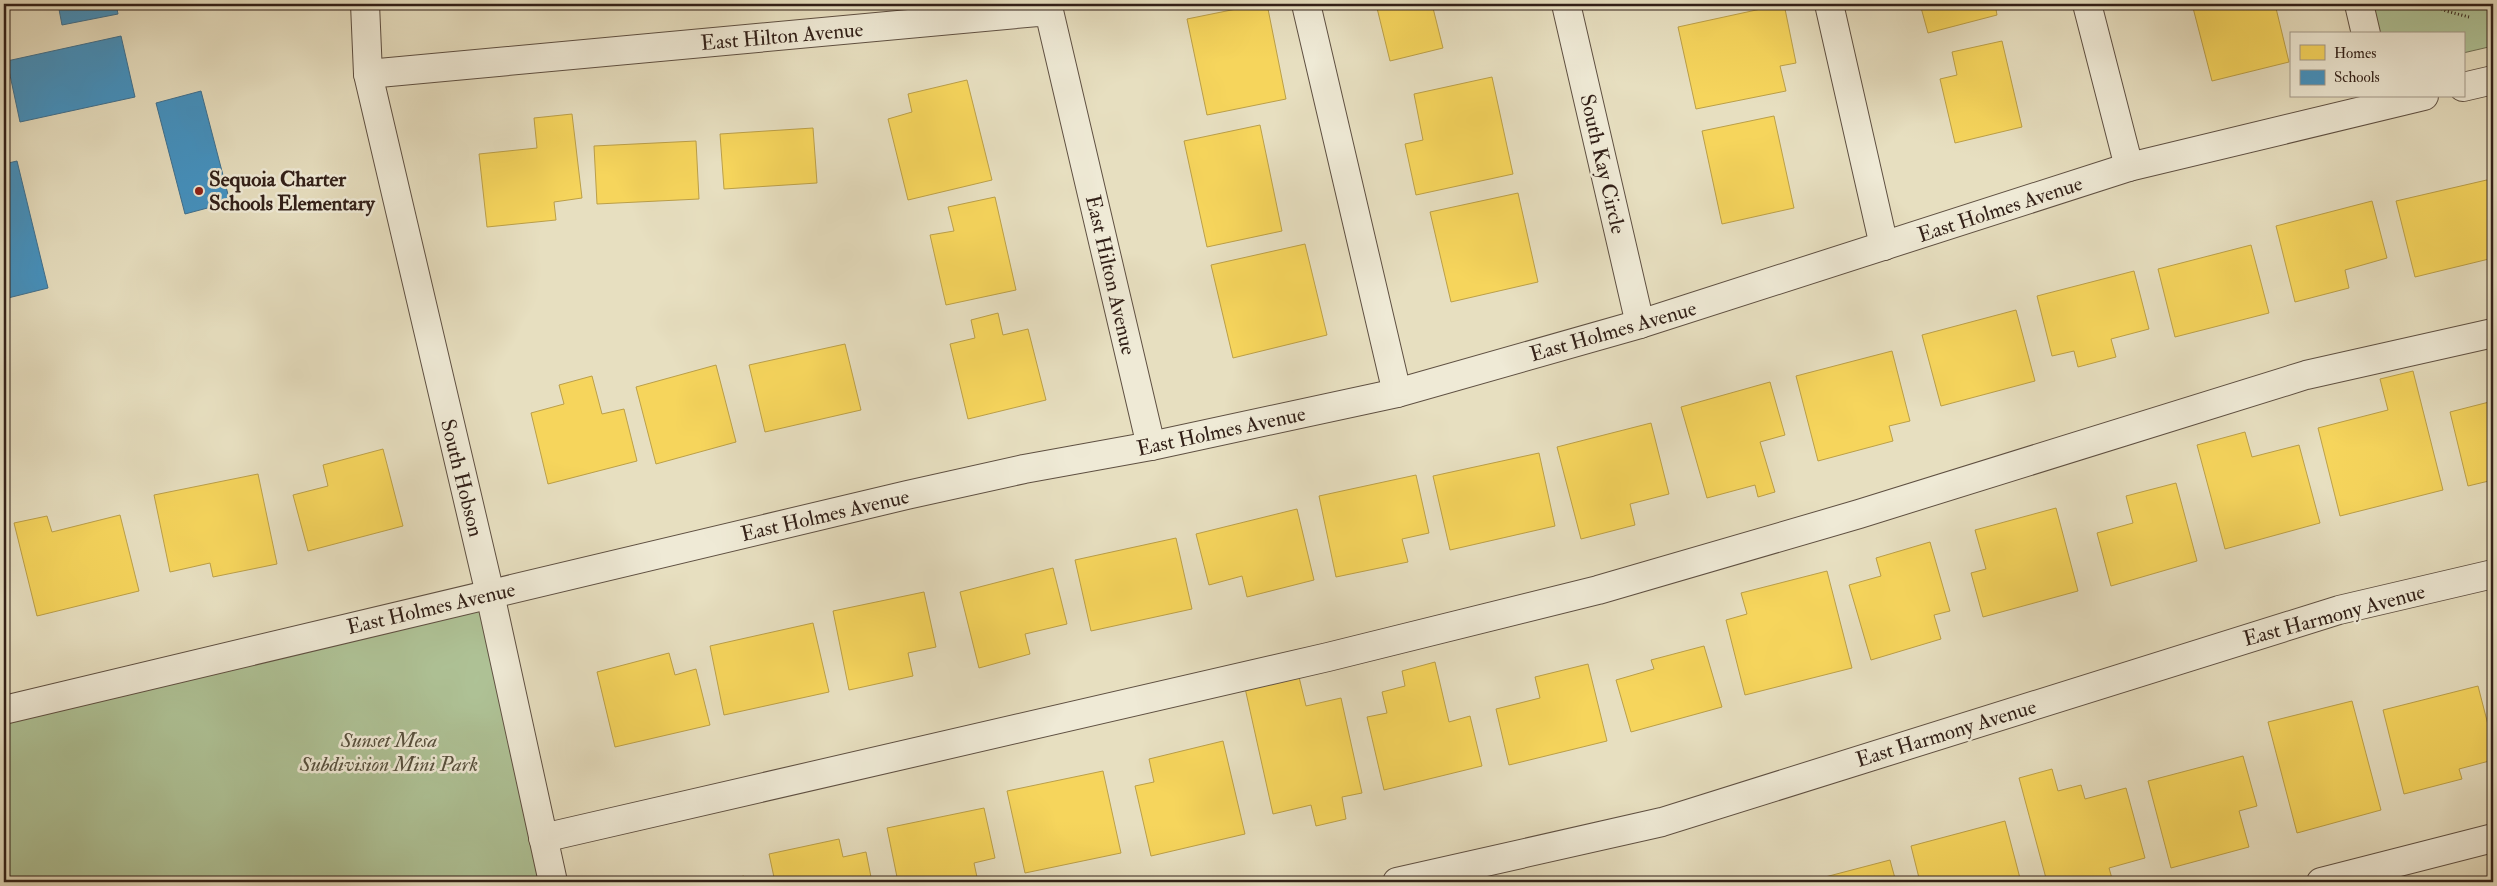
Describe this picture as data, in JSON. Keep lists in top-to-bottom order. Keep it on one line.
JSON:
{"streets":{"street":["East Hilton Avenue","South Kay Circle","East Holmes Avenue","South Hobson","East Harmony Avenue"]},"crossings":[["East Hilton Avenue","East Holmes Avenue"],["East Hilton Avenue","South Hobson"],["South Kay Circle","East Holmes Avenue"],["East Holmes Avenue","South Hobson"]],"parks":["Sunset Mesa Subdivision Mini Park"],"places":["Sequoia Charter Schools Elementary"],"legend":["Homes","Schools"]}
